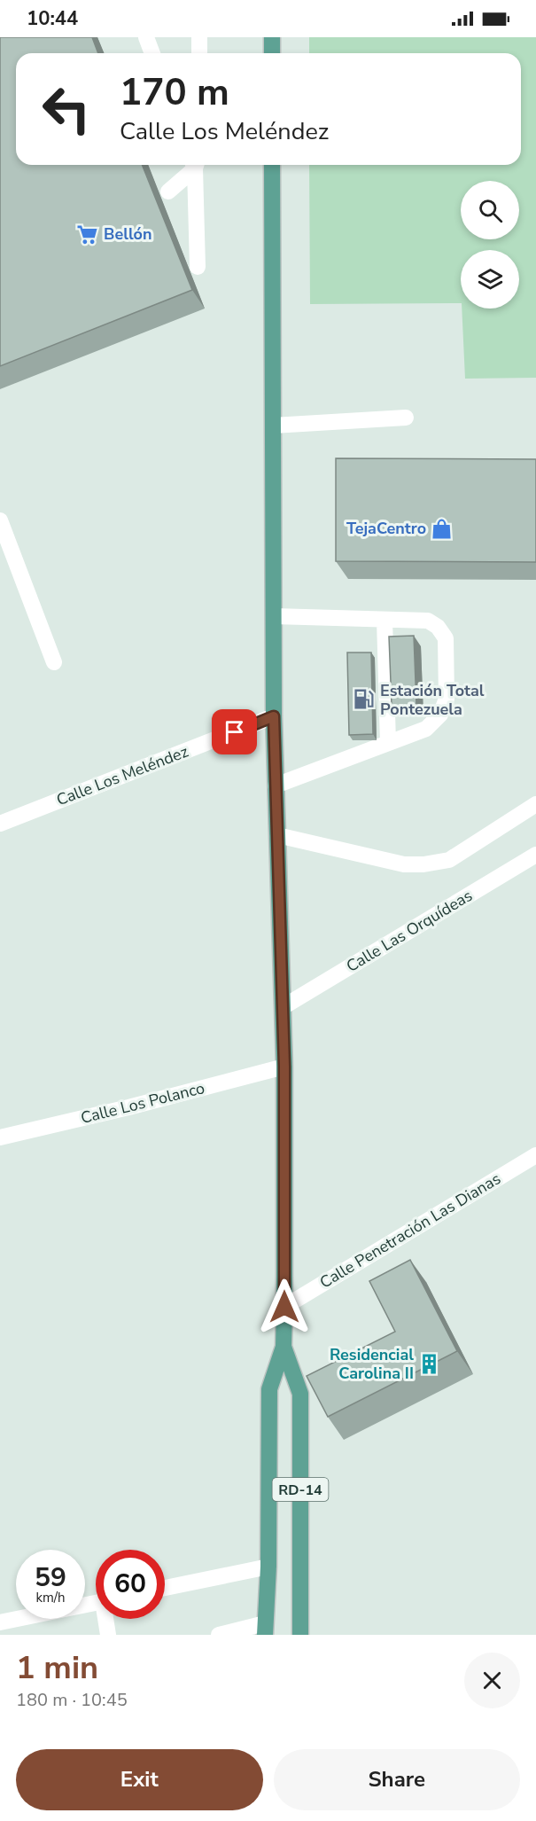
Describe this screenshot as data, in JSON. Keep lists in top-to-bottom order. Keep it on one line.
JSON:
{"streets":{"main road":["RD-14"],"street":["Calle Los Meléndez","Calle Las Orquídeas","Calle Los Polanco","Calle Penetración Las Dianas"]},"crossings":[["Calle Los Meléndez","RD-14"],["Calle Las Orquídeas","RD-14"],["Calle Los Polanco","RD-14"],["Calle Penetración Las Dianas","RD-14"]],"places":{"supermarket":["Bellón"],"shop":["TejaCentro"],"fuel station":["Estación Total Pontezuela"],"building":["Residencial Carolina II"]},"page":{"status":"10:44","turn":["170 m","Calle Los Meléndez"],"speed":"59 km/h","limit":"60","heading":["1 min","180 m · 10:45"],"buttons":["Exit","Share"]}}
